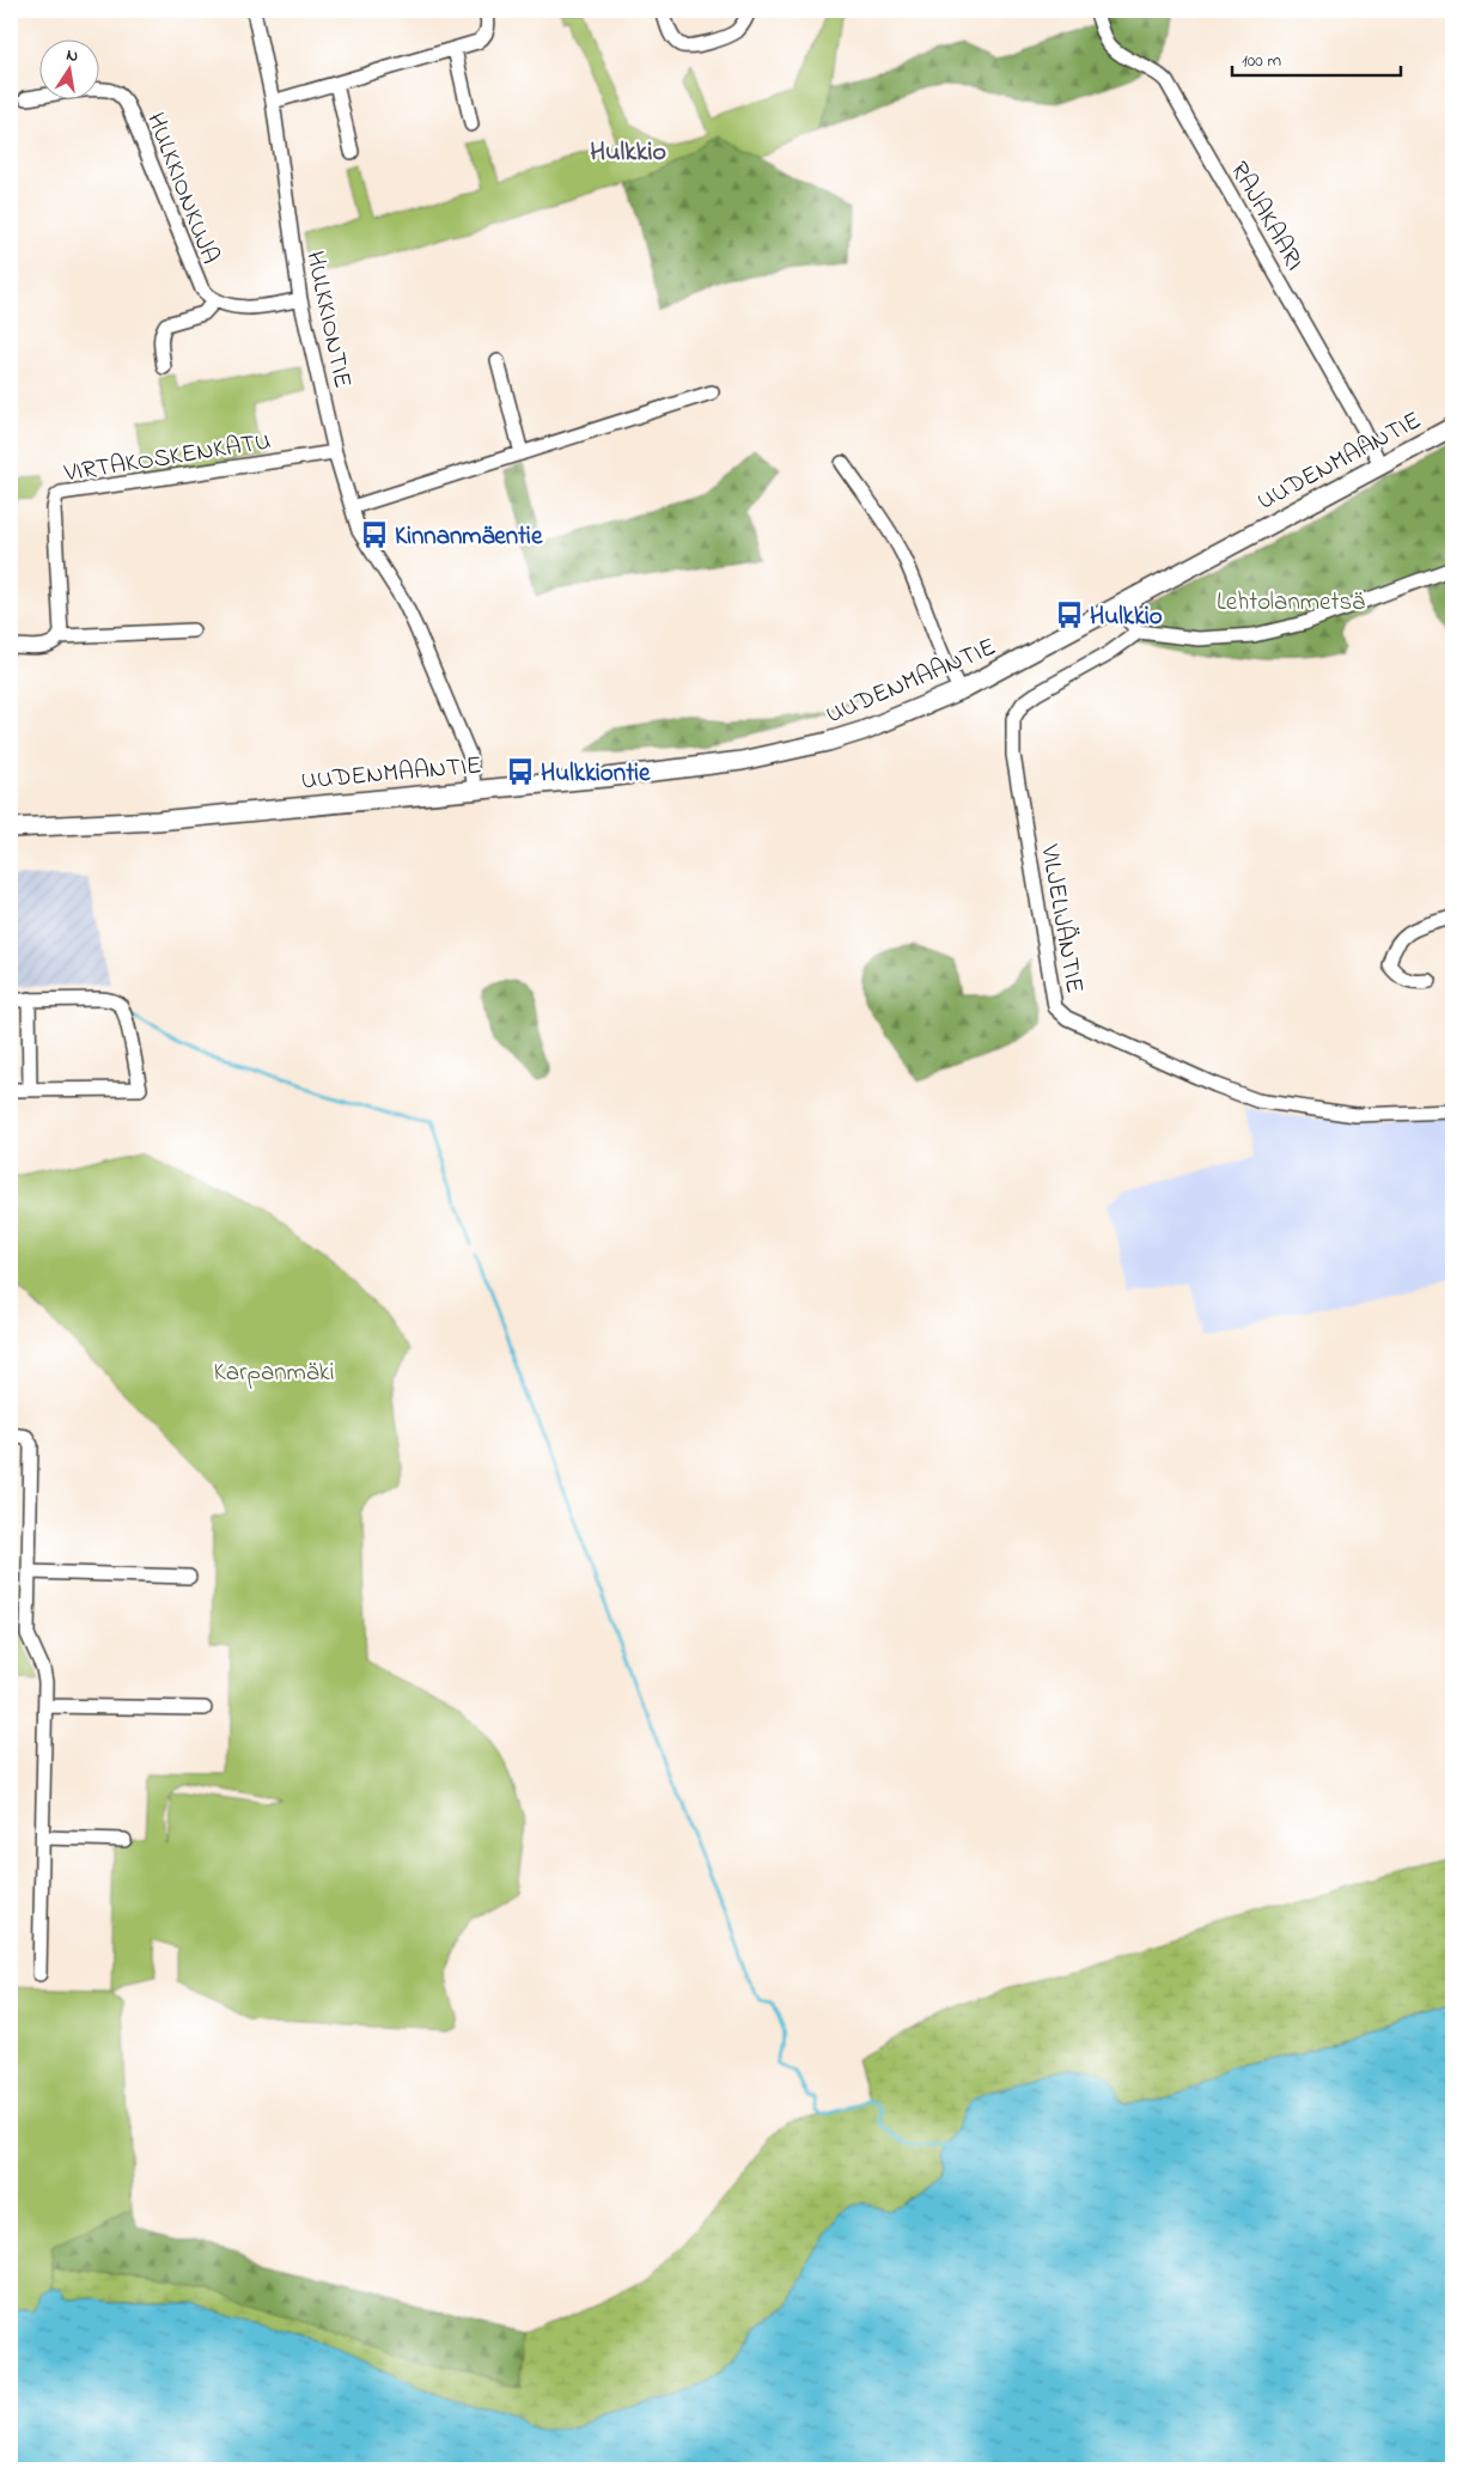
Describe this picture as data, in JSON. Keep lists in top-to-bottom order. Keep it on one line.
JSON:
{"streets":{"main road":["UUDENMAANTIE"],"street":["HULKKIONKUJA","RAJAKAARI","HULKKIONTIE","VIRTAKOSKENKATU","VILJELIJÄNTIE"]},"crossings":[["HULKKIONKUJA","HULKKIONTIE"],["RAJAKAARI","UUDENMAANTIE"],["HULKKIONTIE","VIRTAKOSKENKATU"],["HULKKIONTIE","UUDENMAANTIE"]],"districts":["Hulkkio"],"parks":["Lehtolanmetsä","Karpanmäki"],"places":{"bus stop":["Kinnanmäentie","Hulkkio","Hulkkiontie"]},"scale_bar":"100 m","north":"top"}
